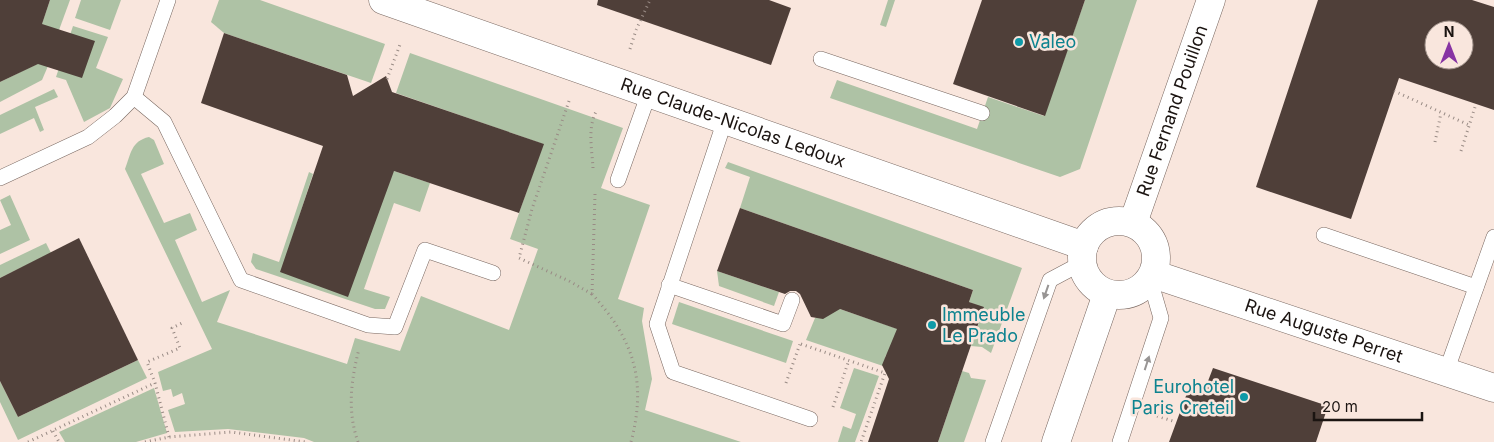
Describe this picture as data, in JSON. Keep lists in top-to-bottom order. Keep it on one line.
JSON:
{"streets":{"street":["Rue Fernand Pouillon","Rue Claude-Nicolas Ledoux","Rue Auguste Perret"]},"crossings":[["Rue Fernand Pouillon","Rue Claude-Nicolas Ledoux"],["Rue Fernand Pouillon","Rue Auguste Perret"],["Rue Claude-Nicolas Ledoux","Rue Auguste Perret"]],"places":["Valeo","Immeuble Le Prado","Eurohotel Paris Creteil"],"scale_bar":"20 m","north":"top"}
